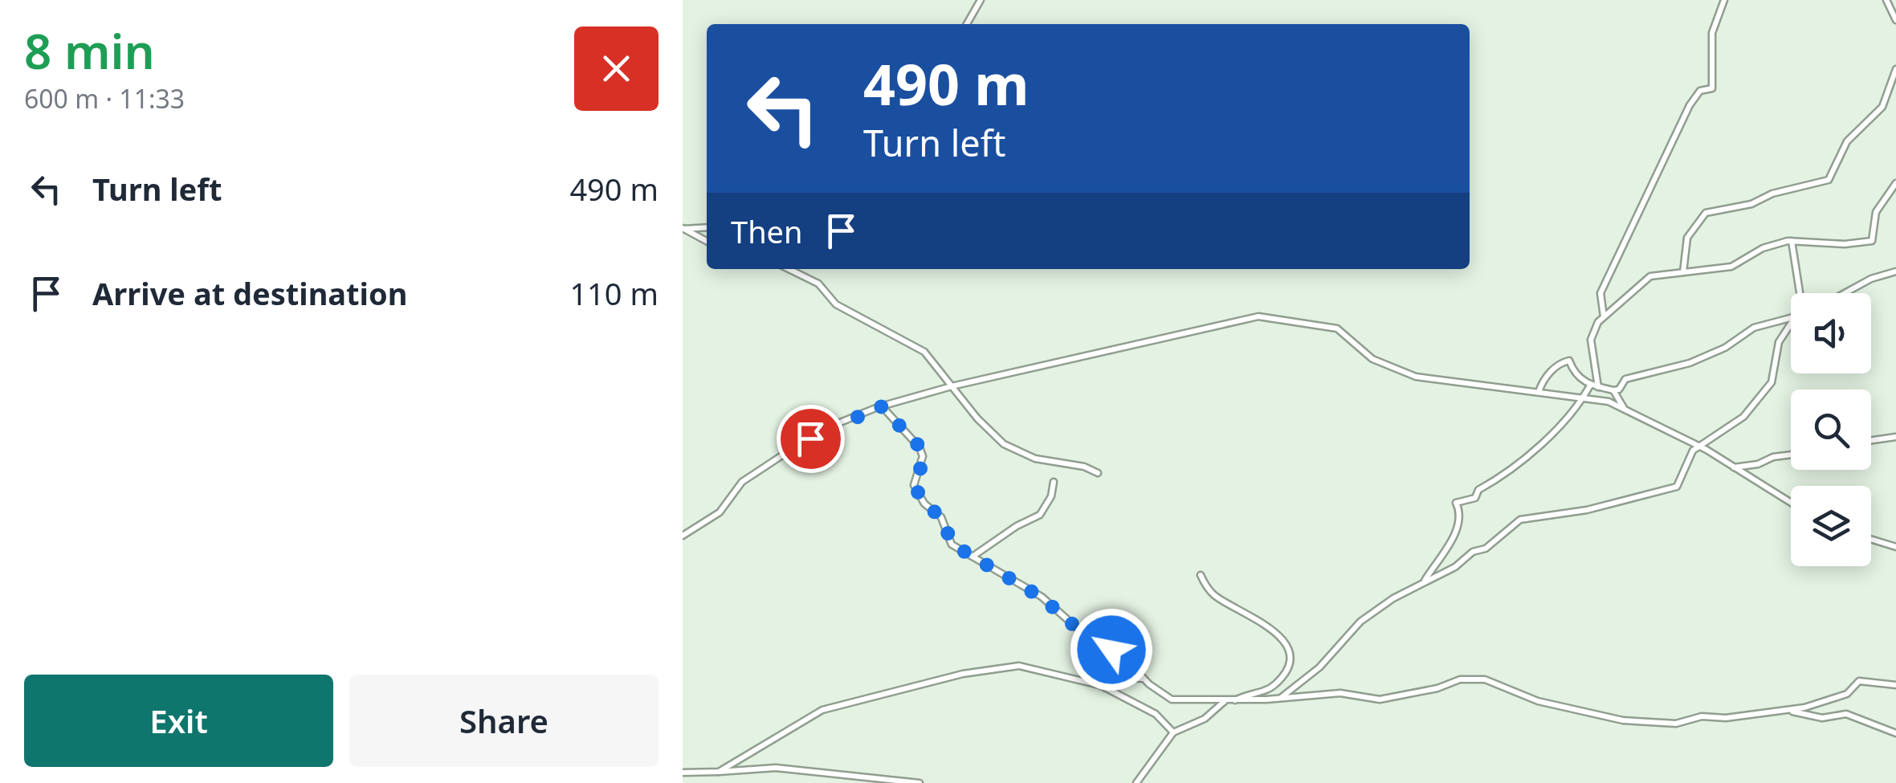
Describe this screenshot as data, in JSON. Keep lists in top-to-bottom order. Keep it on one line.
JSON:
{"page":{"heading":["8 min","600 m · 11:33"],"turn":["490 m","Turn left"],"list":[{"name":"Turn left","value":"490 m"},{"name":"Arrive at destination","value":"110 m"}],"then":"Then","buttons":["Exit","Share"]}}
